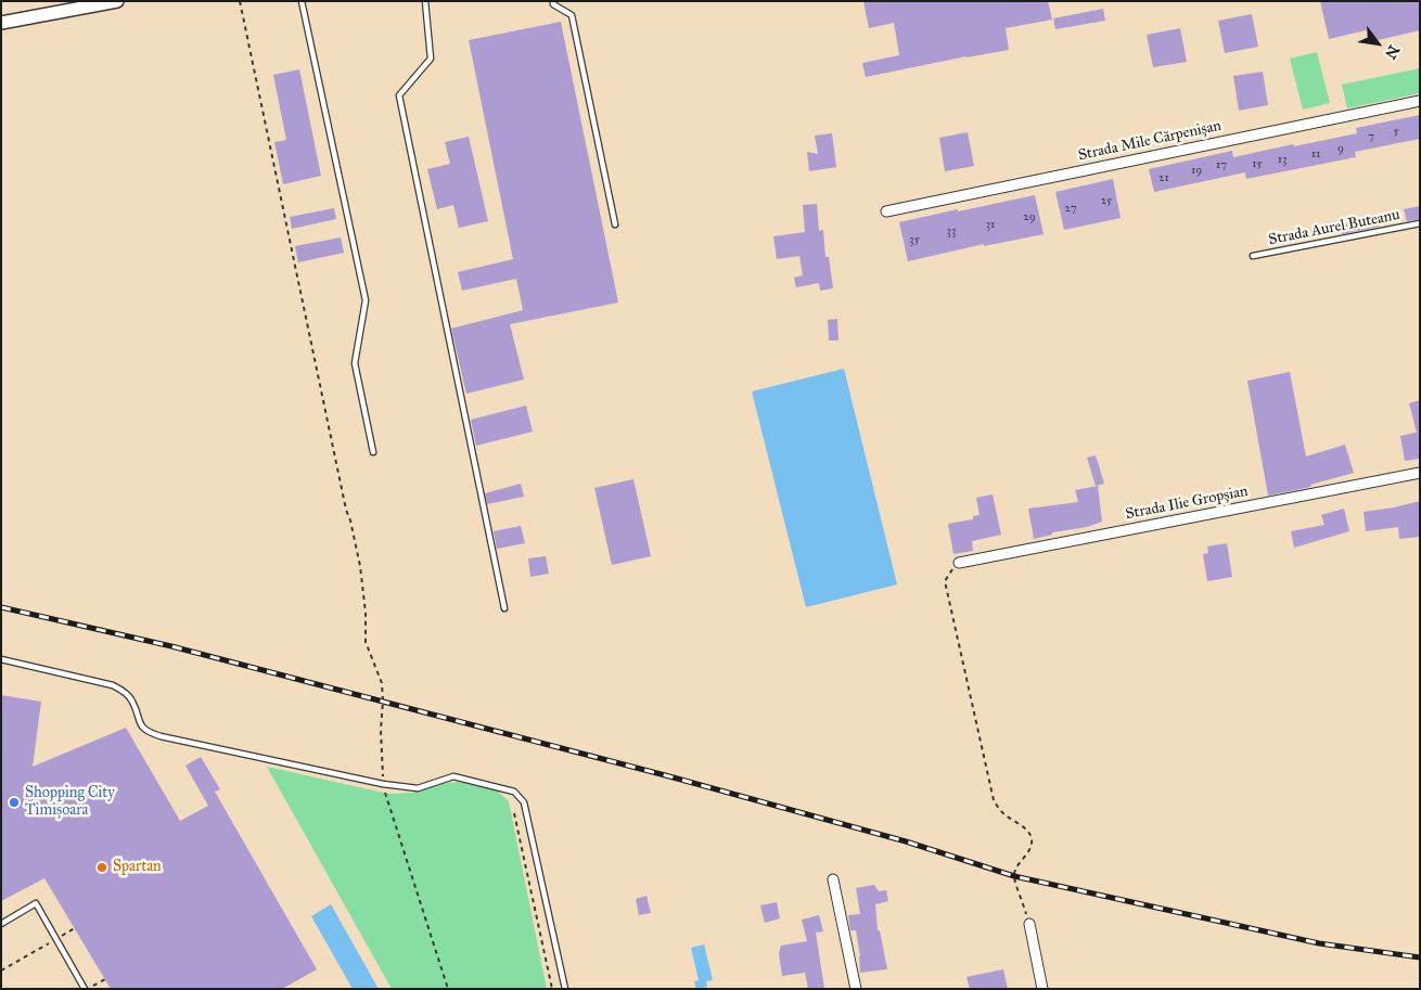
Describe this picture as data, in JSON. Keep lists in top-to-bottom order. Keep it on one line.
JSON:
{"streets":{"street":["Strada Mile Cărpenișan","Strada Ilie Gropșian"],"lane":["Strada Aurel Buteanu"]},"places":["Shopping City Timișoara","Spartan"],"house_numbers":["5","7","9","11","13","15","17","19","21","25","27","29","31","33","35"],"north":"bottom right"}
